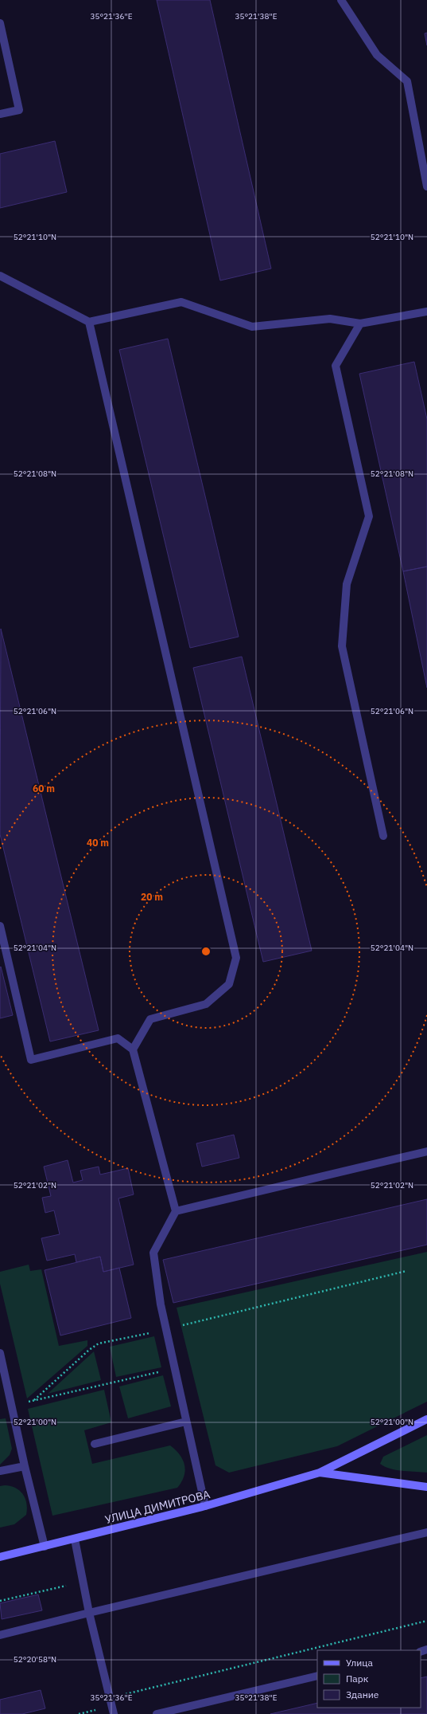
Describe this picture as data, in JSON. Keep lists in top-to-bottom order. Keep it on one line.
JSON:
{"streets":{"main road":["УЛИЦА ДИМИТРОВА"]},"legend":["Улица","Парк","Здание"],"coordinates":["35°21'36\"E","35°21'38\"E","52°21'10\"N","52°21'08\"N","52°21'06\"N","52°21'04\"N","52°21'02\"N","52°21'00\"N","52°20'58\"N"],"rings":["60 m","40 m","20 m"]}
